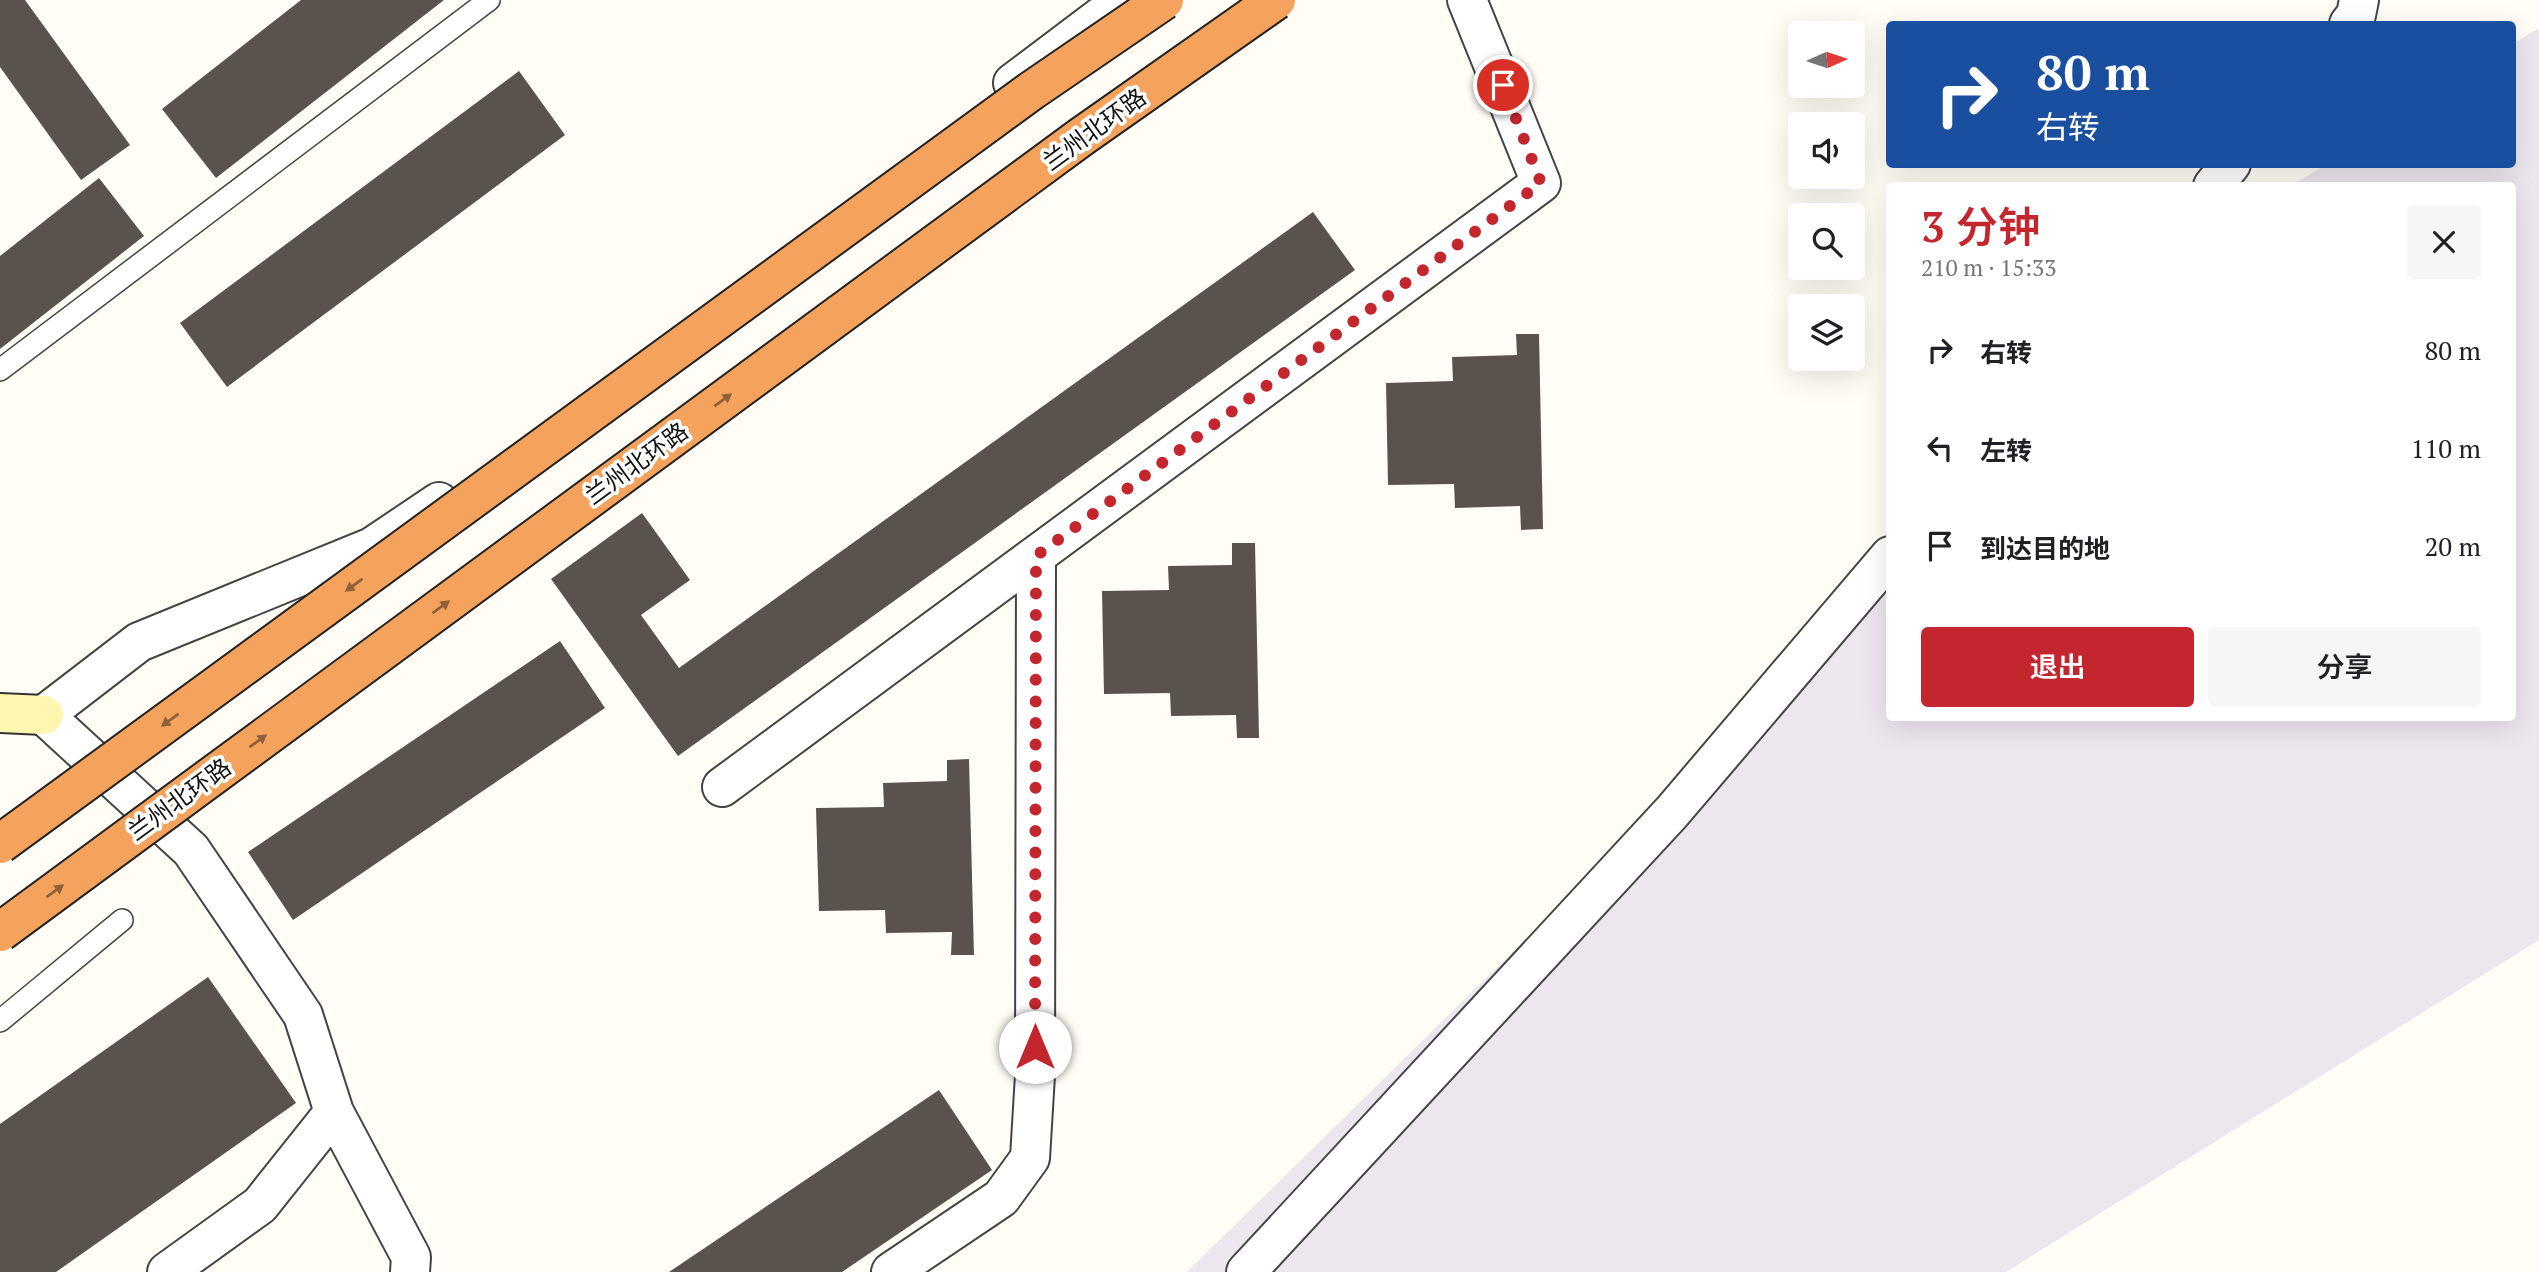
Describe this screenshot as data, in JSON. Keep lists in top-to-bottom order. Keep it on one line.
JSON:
{"streets":{"highway":["兰州北环路"]},"north":"right","page":{"turn":["80 m","右转"],"heading":["3 分钟","210 m · 15:33"],"list":[{"name":"右转","value":"80 m"},{"name":"左转","value":"110 m"},{"name":"到达目的地","value":"20 m"}],"buttons":["退出","分享"]}}
